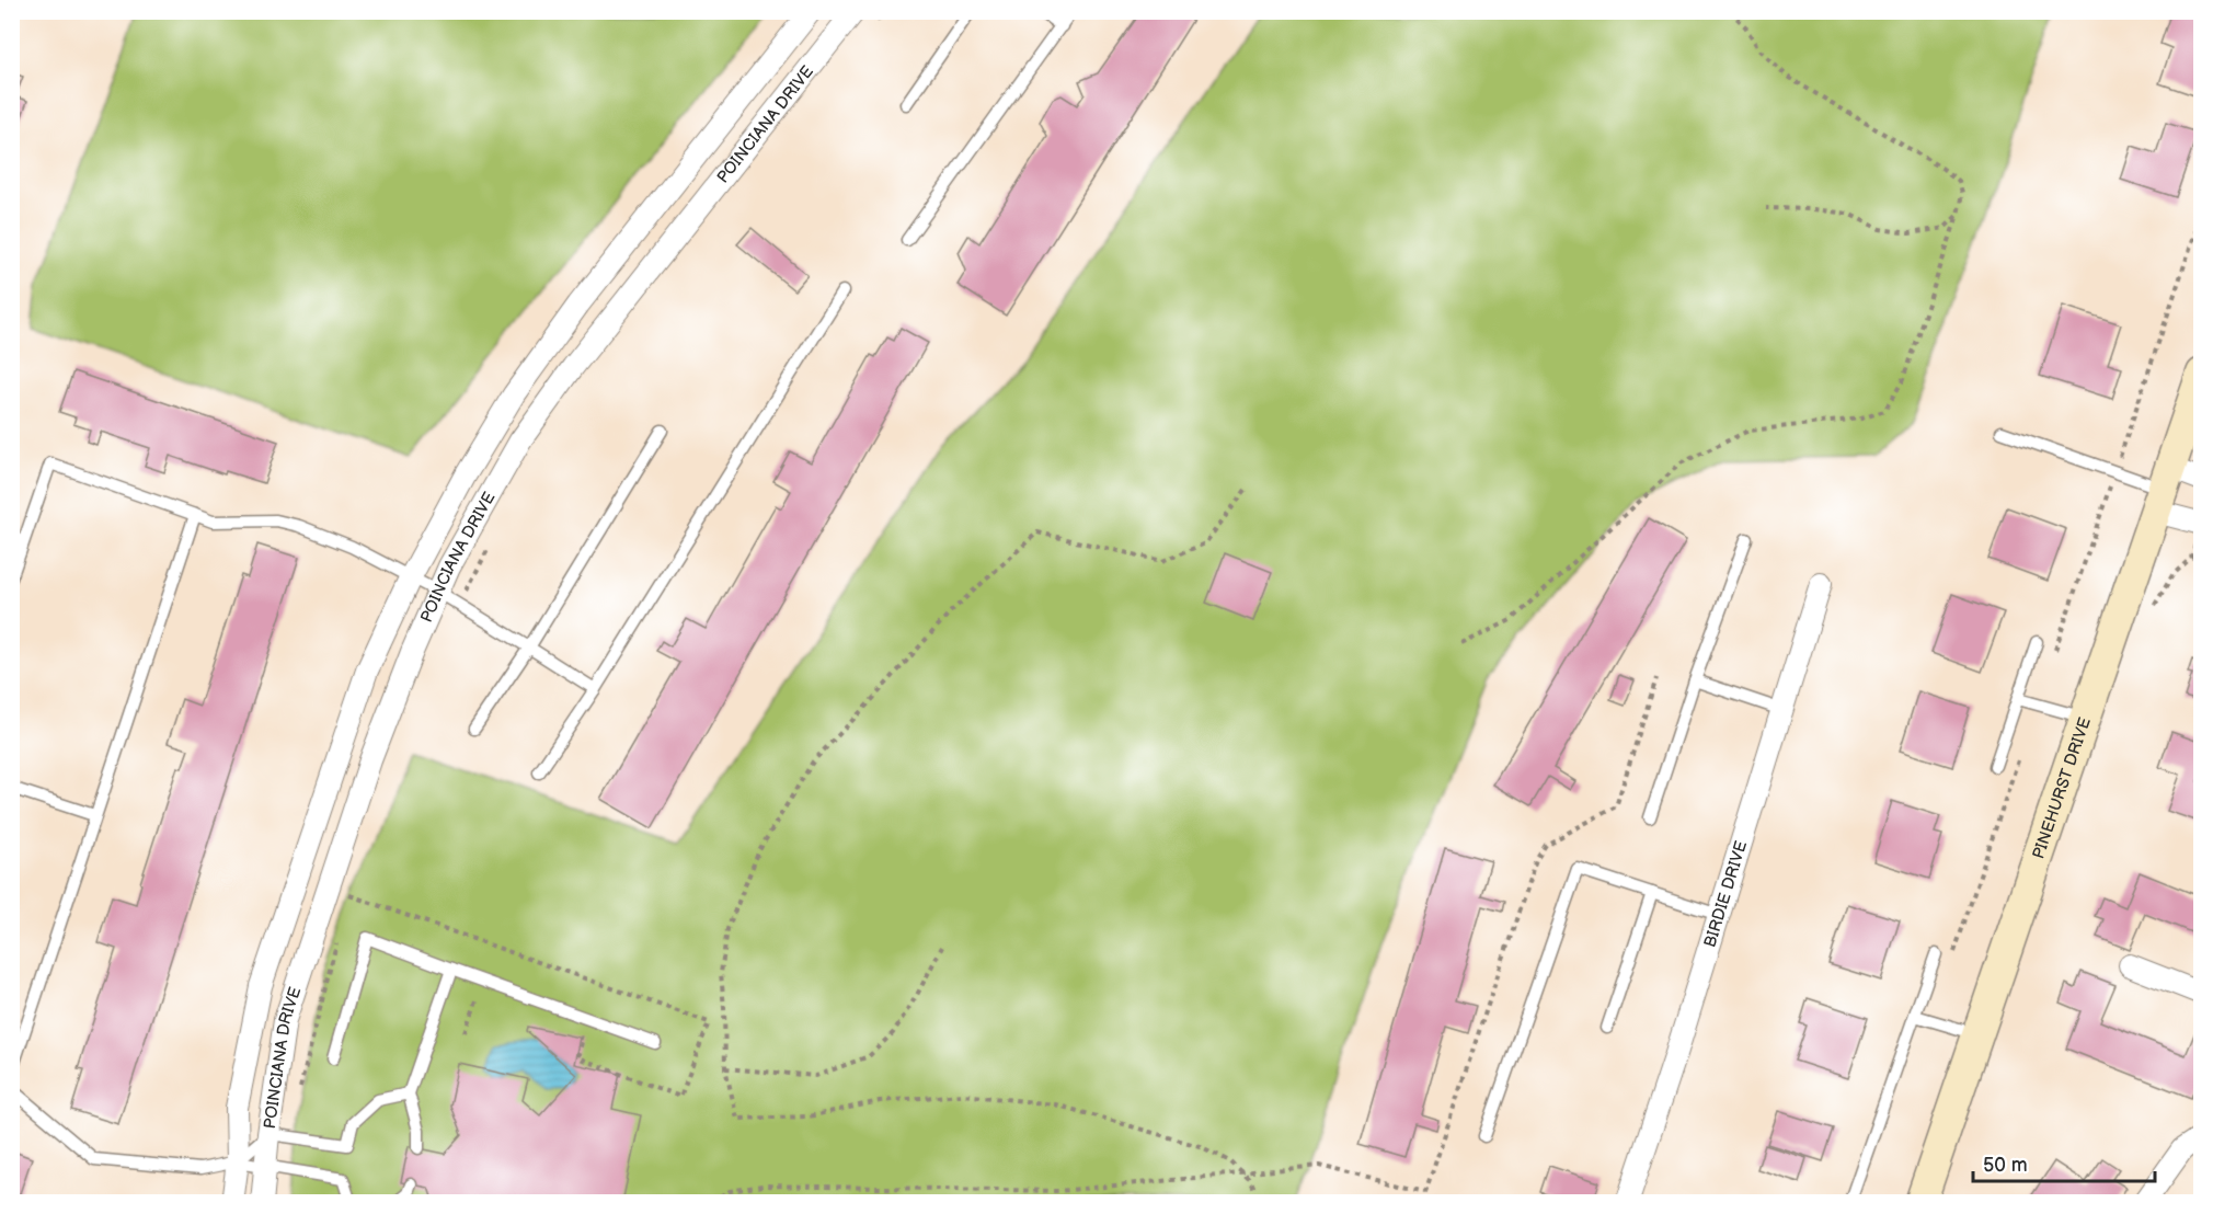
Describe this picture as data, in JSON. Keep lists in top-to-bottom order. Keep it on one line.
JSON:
{"streets":{"street":["POINCIANA DRIVE","PINEHURST DRIVE","BIRDIE DRIVE"]},"scale_bar":"50 m"}
